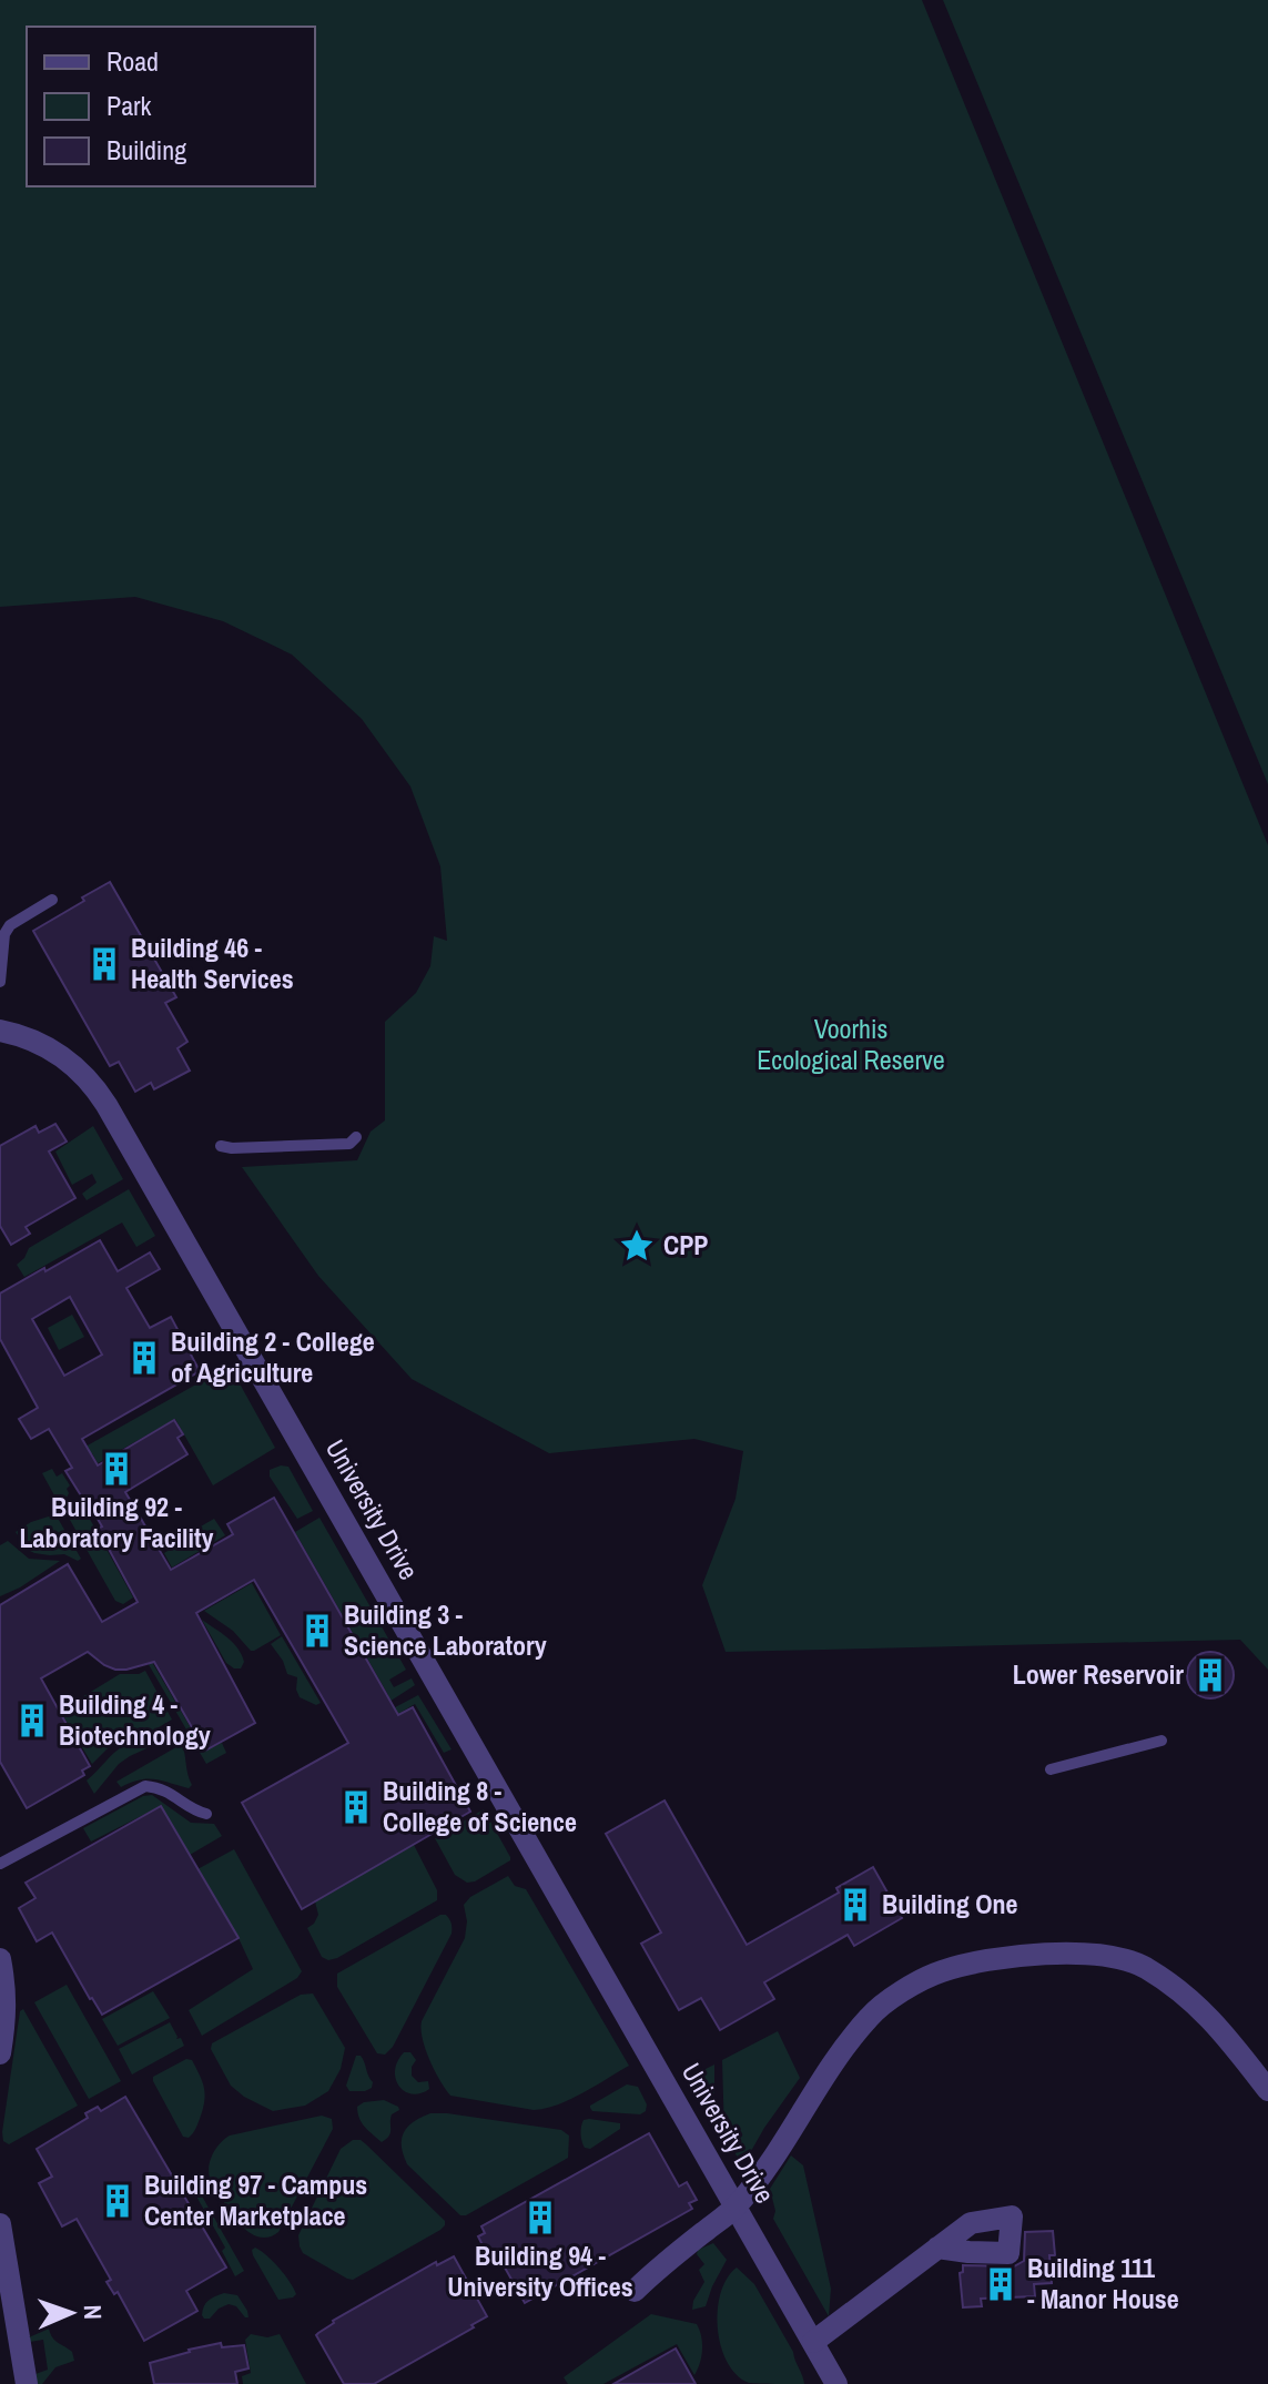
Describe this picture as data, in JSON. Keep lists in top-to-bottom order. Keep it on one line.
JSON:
{"streets":{"street":["University Drive"]},"parks":["Voorhis Ecological Reserve"],"places":{"building":["Building 46 - Health Services","Building 2 - College of Agriculture","Building 92 - Laboratory Facility","Building 3 - Science Laboratory","Lower Reservoir","Building 4 - Biotechnology","Building 8 - College of Science","Building One","Building 97 - Campus Center Marketplace","Building 94 - University Offices","Building 111 - Manor House"],"place":["CPP"]},"legend":["Road","Park","Building"],"north":"right"}
